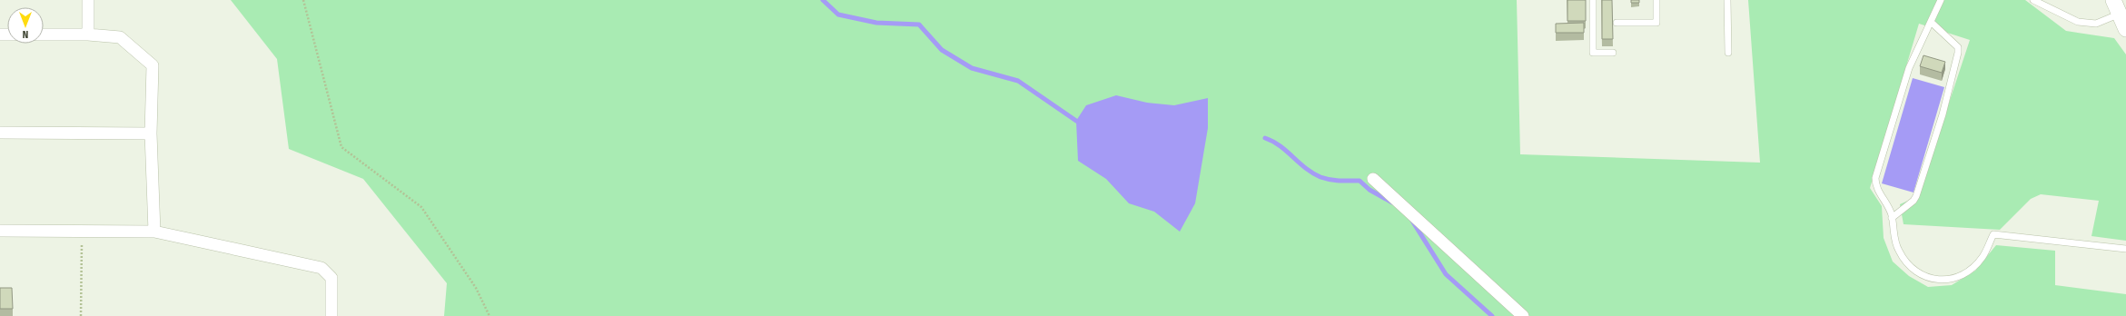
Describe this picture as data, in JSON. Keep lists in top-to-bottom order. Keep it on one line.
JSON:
{"north":"bottom"}
